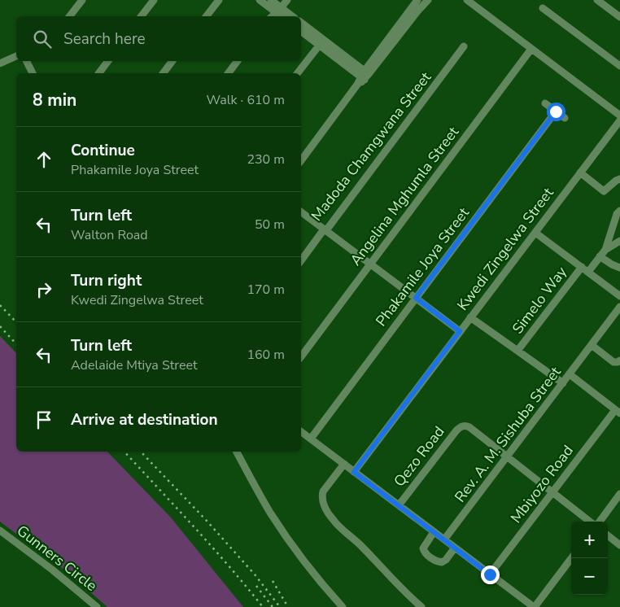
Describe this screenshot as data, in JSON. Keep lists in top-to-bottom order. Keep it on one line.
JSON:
{"streets":{"street":["Madoda Chamgwana Street","Angelina Mghumla Street","Kwedi Zingelwa Street","Phakamile Joya Street","Simelo Way","Rev. A. M. Sishuba Street","Qezo Road","Mbiyozo Road","Gunners Circle"]},"crossings":[["Rev. A. M. Sishuba Street","Qezo Road"]],"page":{"search":"Search here","heading":["8 min","Walk · 610 m"],"list":[["Continue","Phakamile Joya Street","230 m"],["Turn left","Walton Road","50 m"],["Turn right","Kwedi Zingelwa Street","170 m"],["Turn left","Adelaide Mtiya Street","160 m"],"Arrive at destination"],"map_buttons":["+","−"]}}
